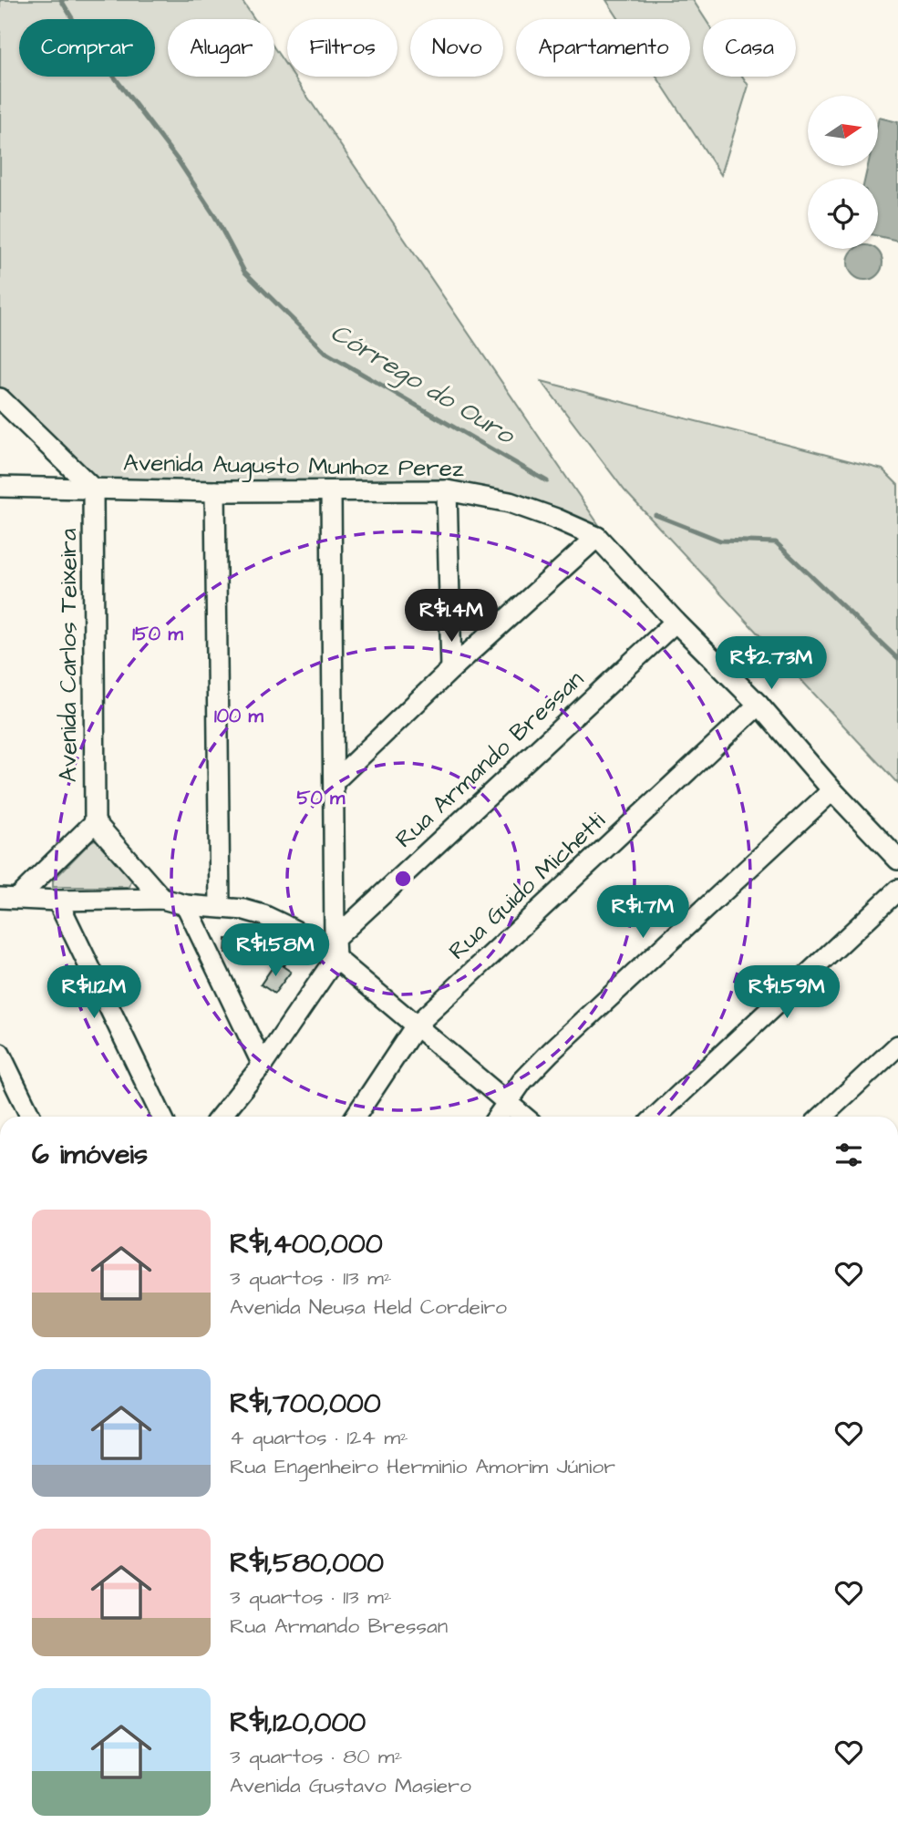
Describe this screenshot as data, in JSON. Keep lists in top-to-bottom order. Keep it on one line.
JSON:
{"streets":{"street":["Avenida Augusto Munhoz Perez","Avenida Carlos Teixeira","Rua Armando Bressan","Rua Guido Michetti"]},"crossings":[["Avenida Augusto Munhoz Perez","Avenida Carlos Teixeira"],["Avenida Augusto Munhoz Perez","Rua Armando Bressan"],["Avenida Augusto Munhoz Perez","Rua Guido Michetti"]],"water":["Córrego do Ouro"],"north":"right","page":{"chip":["Comprar","Alugar","Filtros","Novo","Apartamento","Casa"],"price":["R$1.4M","R$2.73M","R$1.7M","R$1.58M","R$1.12M","R$1.59M"],"heading":"6 imóveis","list":[{"name":"R$1,400,000","note":"3 quartos · 113 m² · Avenida Neusa Held Cordeiro"},{"name":"R$1,700,000","note":"4 quartos · 124 m² · Rua Engenheiro Herminio Amorim Júnior"},{"name":"R$1,580,000","note":"3 quartos · 113 m² · Rua Armando Bressan"},{"name":"R$1,120,000","note":"3 quartos · 80 m² · Avenida Gustavo Masiero"}]},"rings":["150 m","100 m","50 m"]}
